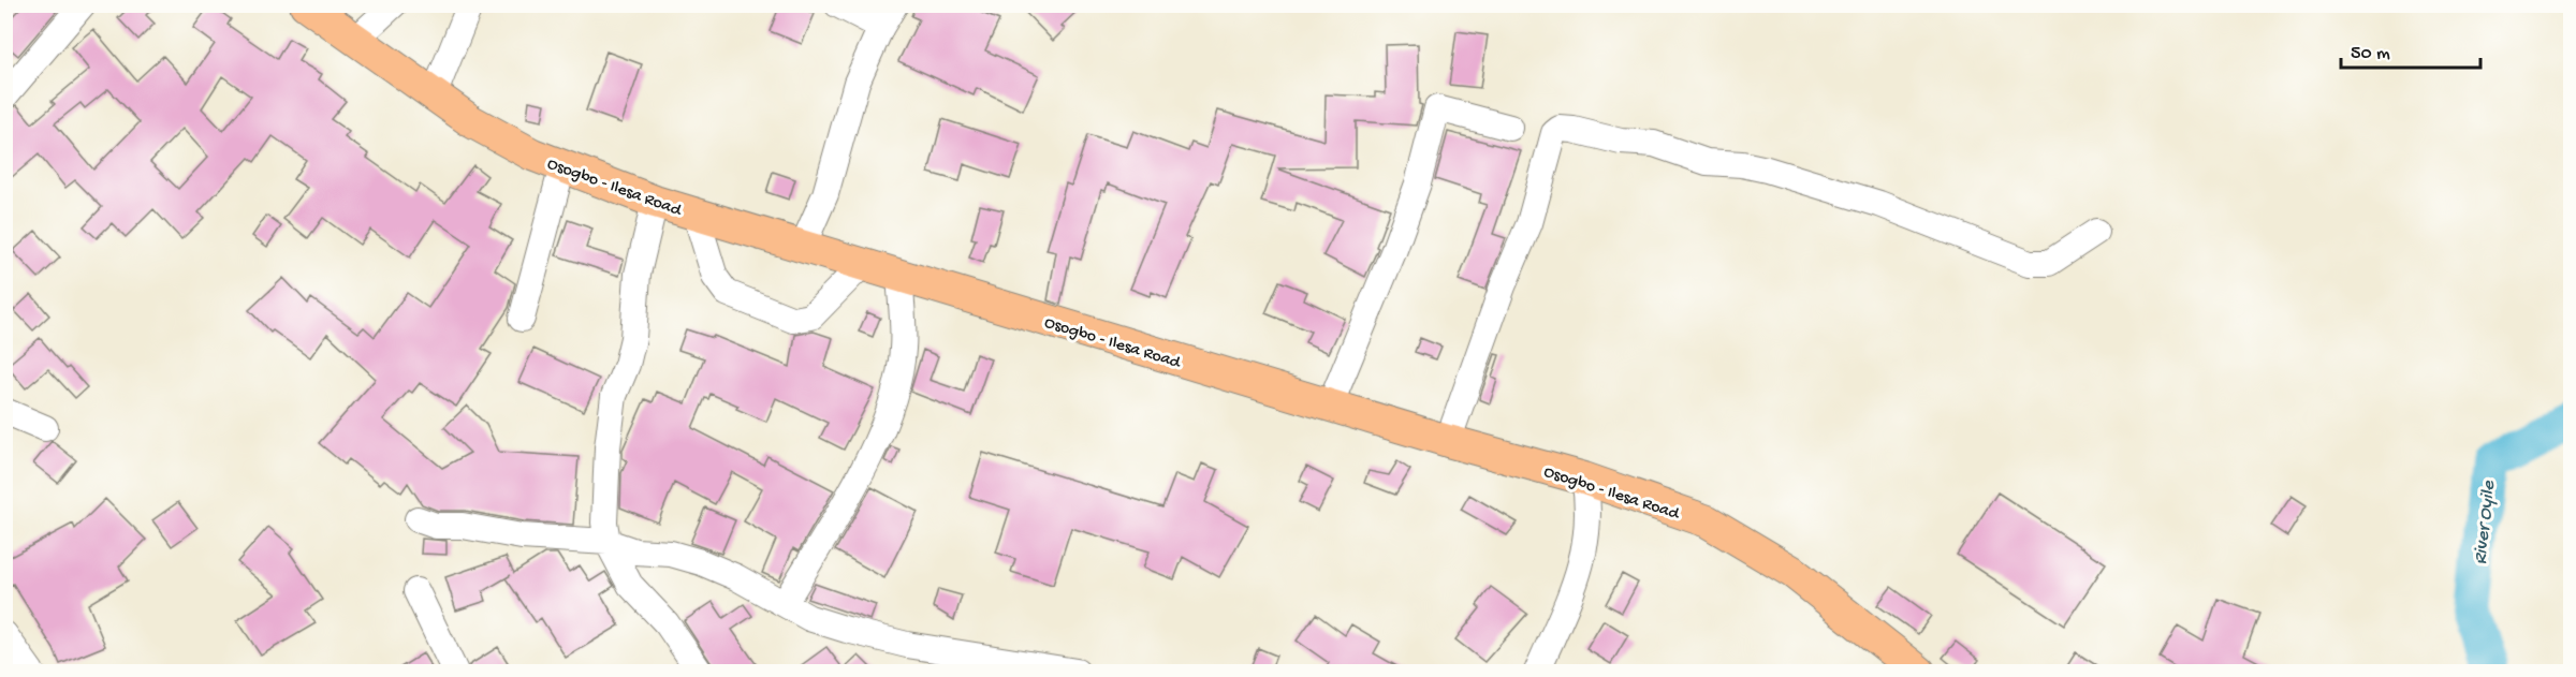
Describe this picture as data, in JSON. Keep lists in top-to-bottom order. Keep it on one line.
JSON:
{"streets":{"main road":["Osogbo - Ilesa Road"]},"water":["River Oyile"],"scale_bar":"50 m"}
